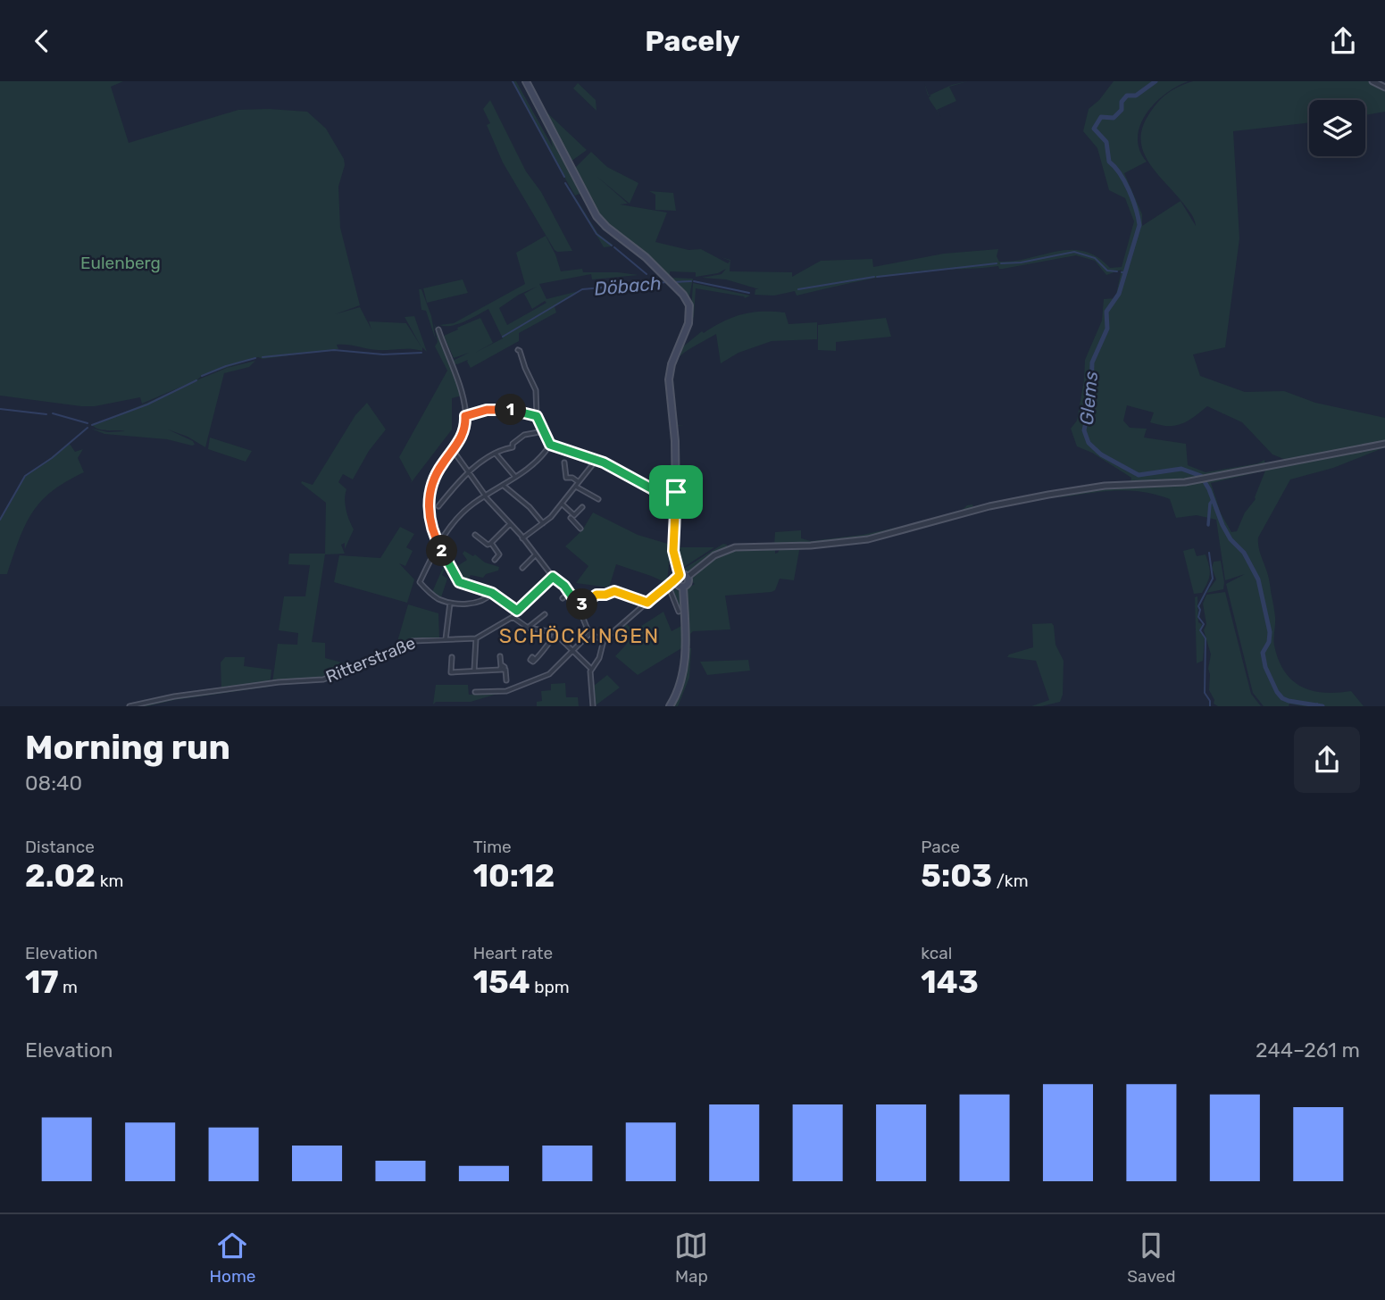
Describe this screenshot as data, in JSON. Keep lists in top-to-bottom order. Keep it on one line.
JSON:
{"streets":{"street":["Ritterstraße"]},"districts":["SCHÖCKINGEN"],"water":["Döbach","Glems"],"parks":["Eulenberg"],"page":{"header":"Pacely","pins":["1","2","3"],"heading":["Morning run","08:40"],"stats":[["Distance","2.02 km"],["Time","10:12"],["Pace","5:03 /km"],["Elevation","17 m"],["Heart rate","154 bpm"],["kcal","143"]],"chart":["Elevation","244–261 m"],"tabs":["Home","Map","Saved"]}}
